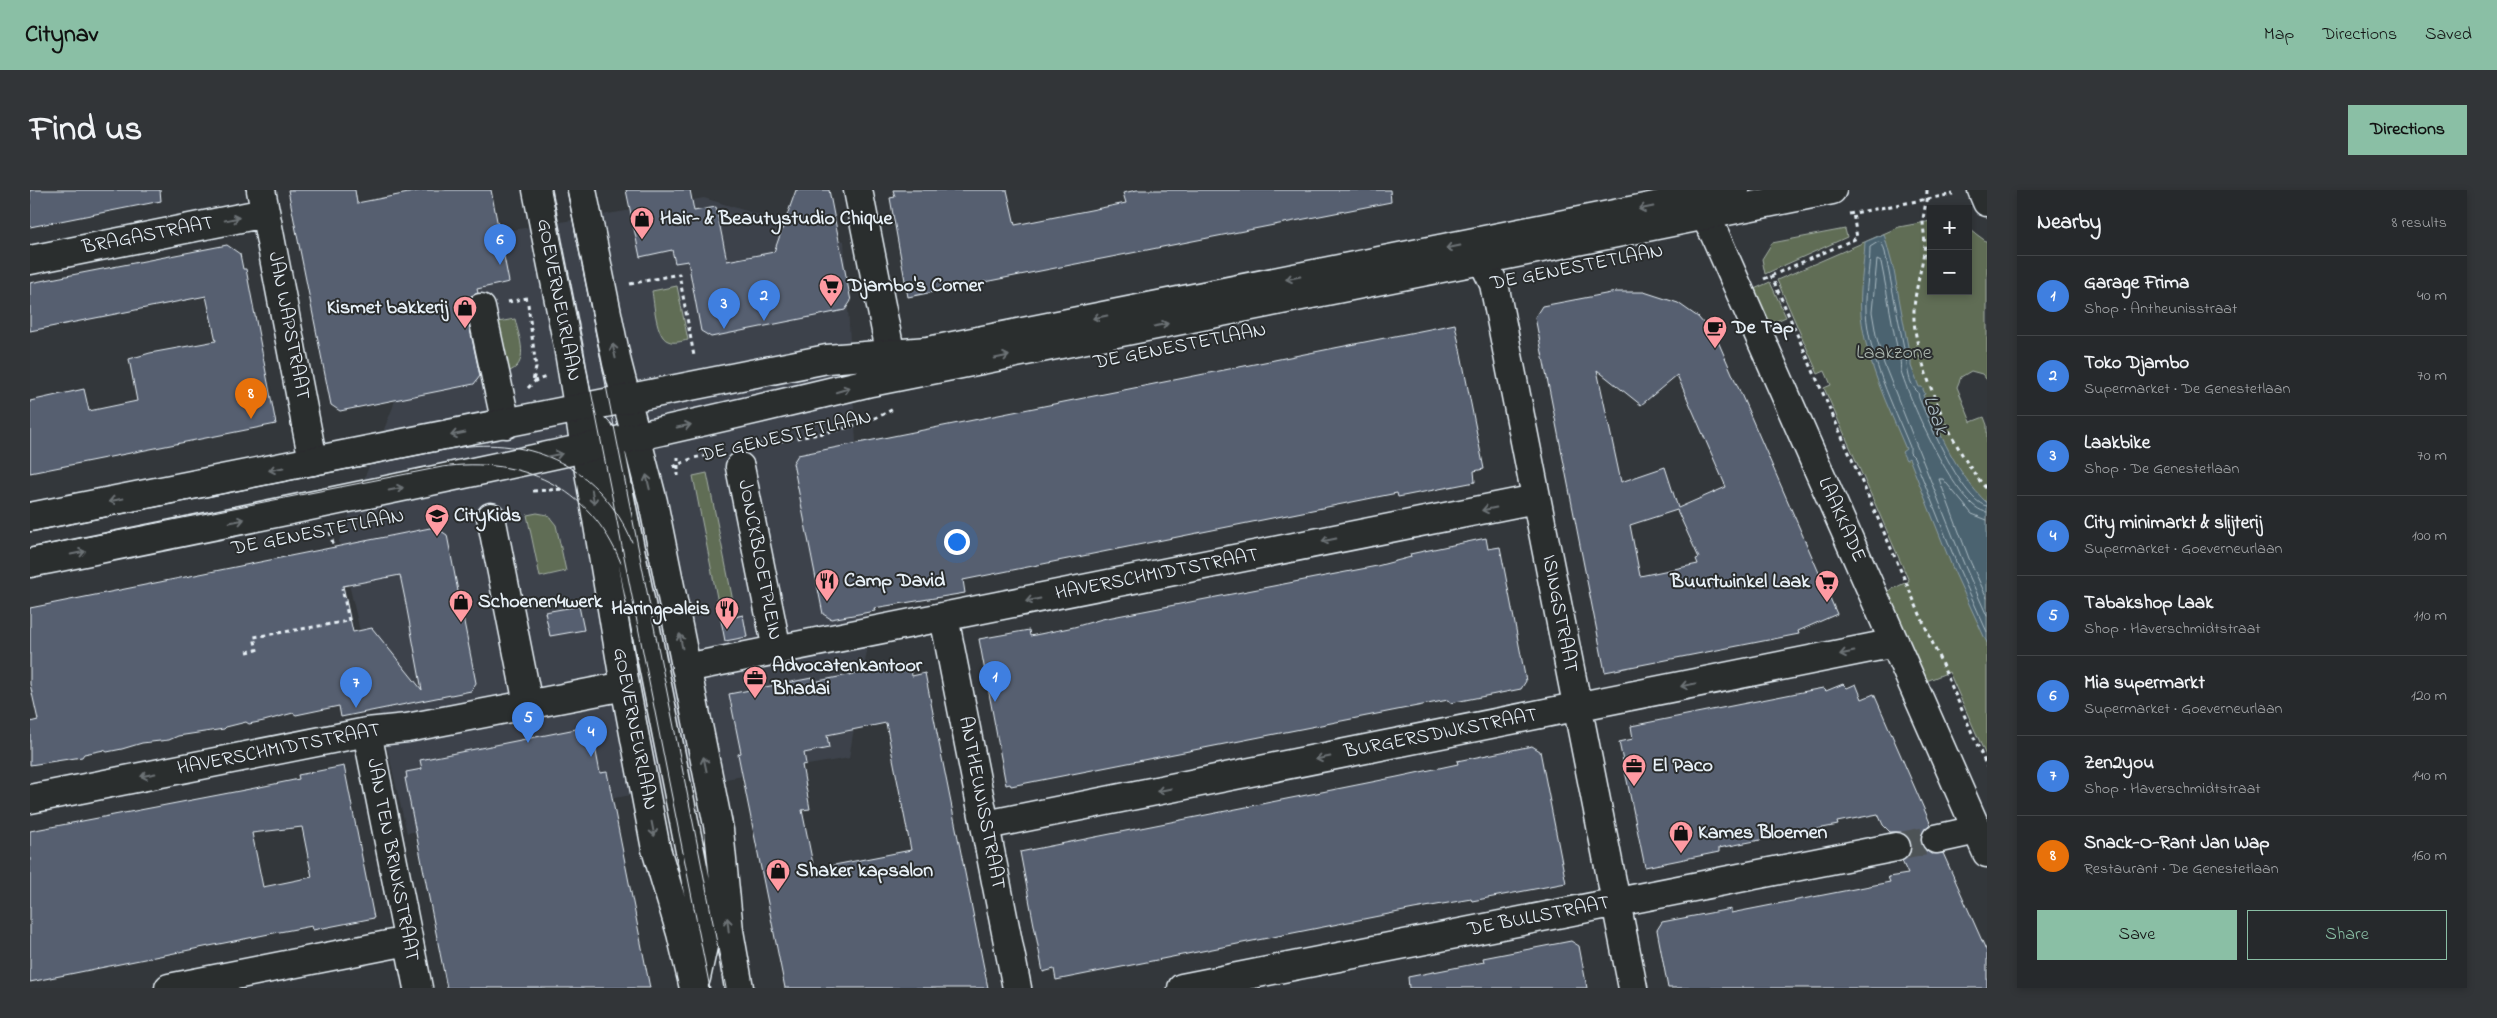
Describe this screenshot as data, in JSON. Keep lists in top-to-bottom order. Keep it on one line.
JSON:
{"streets":{"street":["BRAGASTRAAT","DE GENESTETLAAN","GOEVERNEURLAAN","JAN WAPSTRAAT","LAAKKADE","JONCKBLOETPLEIN","HAVERSCHMIDTSTRAAT","ISINGSTRAAT","BURGERSDIJKSTRAAT","ANTHEUNISSTRAAT","JAN TEN BRINKSTRAAT","DE BULLSTRAAT"]},"crossings":[["BRAGASTRAAT","JAN WAPSTRAAT"],["DE GENESTETLAAN","GOEVERNEURLAAN"],["DE GENESTETLAAN","JAN WAPSTRAAT"],["DE GENESTETLAAN","LAAKKADE"],["DE GENESTETLAAN","JONCKBLOETPLEIN"],["DE GENESTETLAAN","ISINGSTRAAT"],["GOEVERNEURLAAN","JONCKBLOETPLEIN"],["LAAKKADE","BURGERSDIJKSTRAAT"],["JONCKBLOETPLEIN","HAVERSCHMIDTSTRAAT"],["HAVERSCHMIDTSTRAAT","ISINGSTRAAT"],["HAVERSCHMIDTSTRAAT","ANTHEUNISSTRAAT"],["HAVERSCHMIDTSTRAAT","JAN TEN BRINKSTRAAT"],["ISINGSTRAAT","BURGERSDIJKSTRAAT"],["ISINGSTRAAT","DE BULLSTRAAT"],["BURGERSDIJKSTRAAT","ANTHEUNISSTRAAT"]],"one_way":["BRAGASTRAAT","HAVERSCHMIDTSTRAAT","BURGERSDIJKSTRAAT"],"water":["Laak"],"parks":["Laakzone"],"places":{"shop":["Hair- & Beautystudio Chique","Kismet bakkerij","Schoenen4werk","Kames Bloemen","Shaker kapsalon"],"supermarket":["Djambo's Corner","Buurtwinkel Laak"],"cafe":["De Tap"],"school or university":["CityKids"],"restaurant":["Camp David","Haringpaleis"],"office":["Advocatenkantoor Bhadai","El Paco"]},"page":{"header":"Citynav","nav":["Map","Directions","Saved"],"title":"Find us","buttons":["Directions",["Save","Share"]],"heading":["Nearby","8 results"],"map_buttons":["+","−"],"pins":["6","2","3","8","1","7","5","4"],"list":[{"mark":"1","name":"Garage Frima","note":"Shop · Antheunisstraat","value":"40 m"},{"mark":"2","name":"Toko Djambo","note":"Supermarket · De Genestetlaan","value":"70 m"},{"mark":"3","name":"Laakbike","note":"Shop · De Genestetlaan","value":"70 m"},{"mark":"4","name":"City minimarkt & slijterij","note":"Supermarket · Goeverneurlaan","value":"100 m"},{"mark":"5","name":"Tabakshop Laak","note":"Shop · Haverschmidtstraat","value":"110 m"},{"mark":"6","name":"Mia supermarkt","note":"Supermarket · Goeverneurlaan","value":"120 m"},{"mark":"7","name":"Zen2you","note":"Shop · Haverschmidtstraat","value":"140 m"},{"mark":"8","name":"Snack-O-Rant Jan Wap","note":"Restaurant · De Genestetlaan","value":"160 m"}]}}
